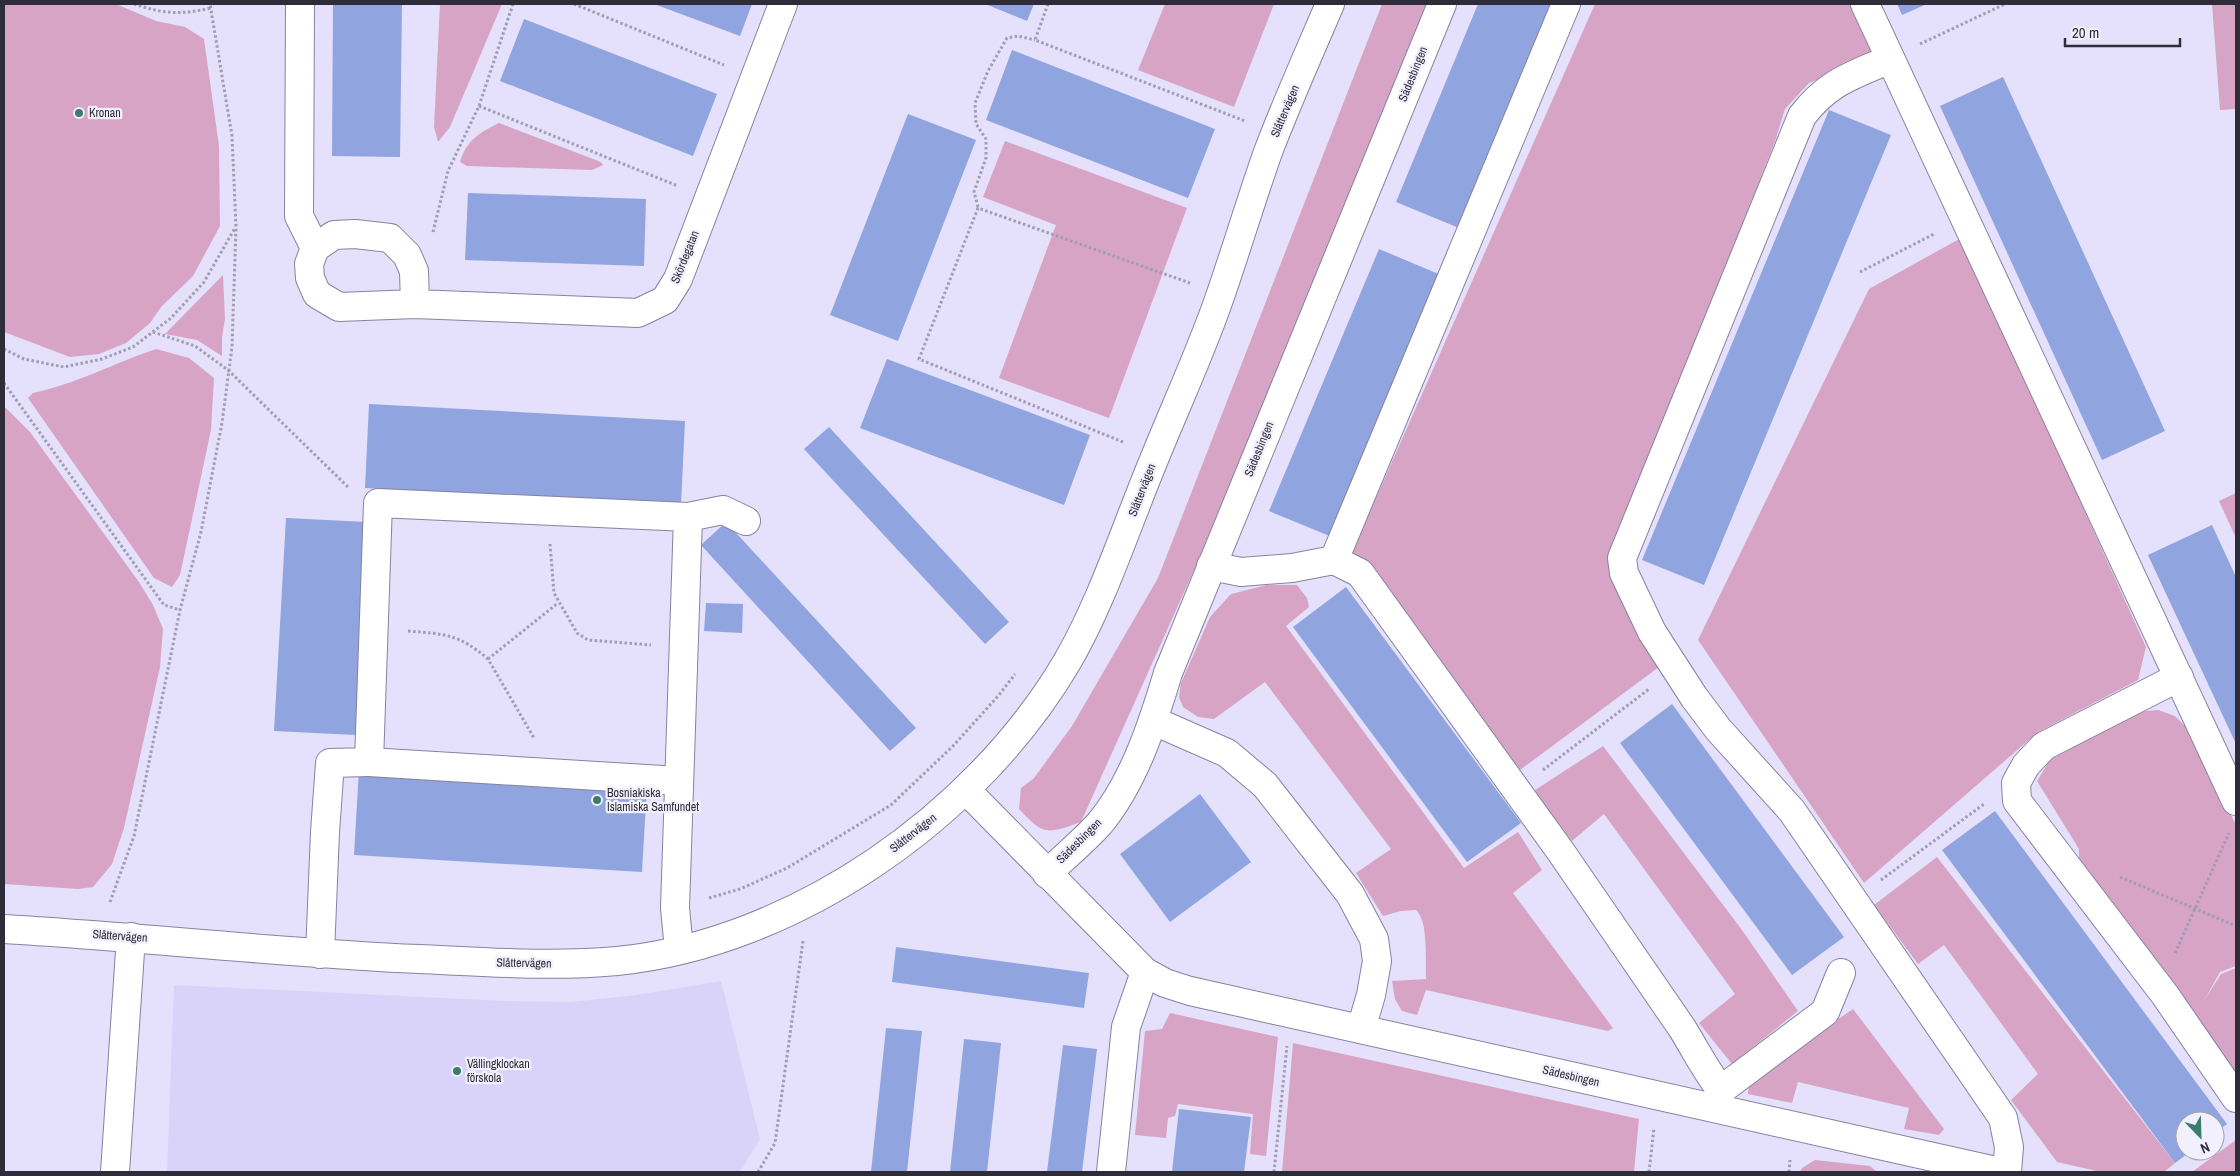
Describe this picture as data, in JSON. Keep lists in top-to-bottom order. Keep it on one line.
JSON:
{"streets":{"street":["Sädesbingen","Slåttervägen","Skördegatan"]},"crossings":[["Sädesbingen","Slåttervägen"]],"places":["Kronan","Bosniakiska Islamiska Samfundet","Vällingklockan förskola"],"scale_bar":"20 m","north":"bottom right"}
